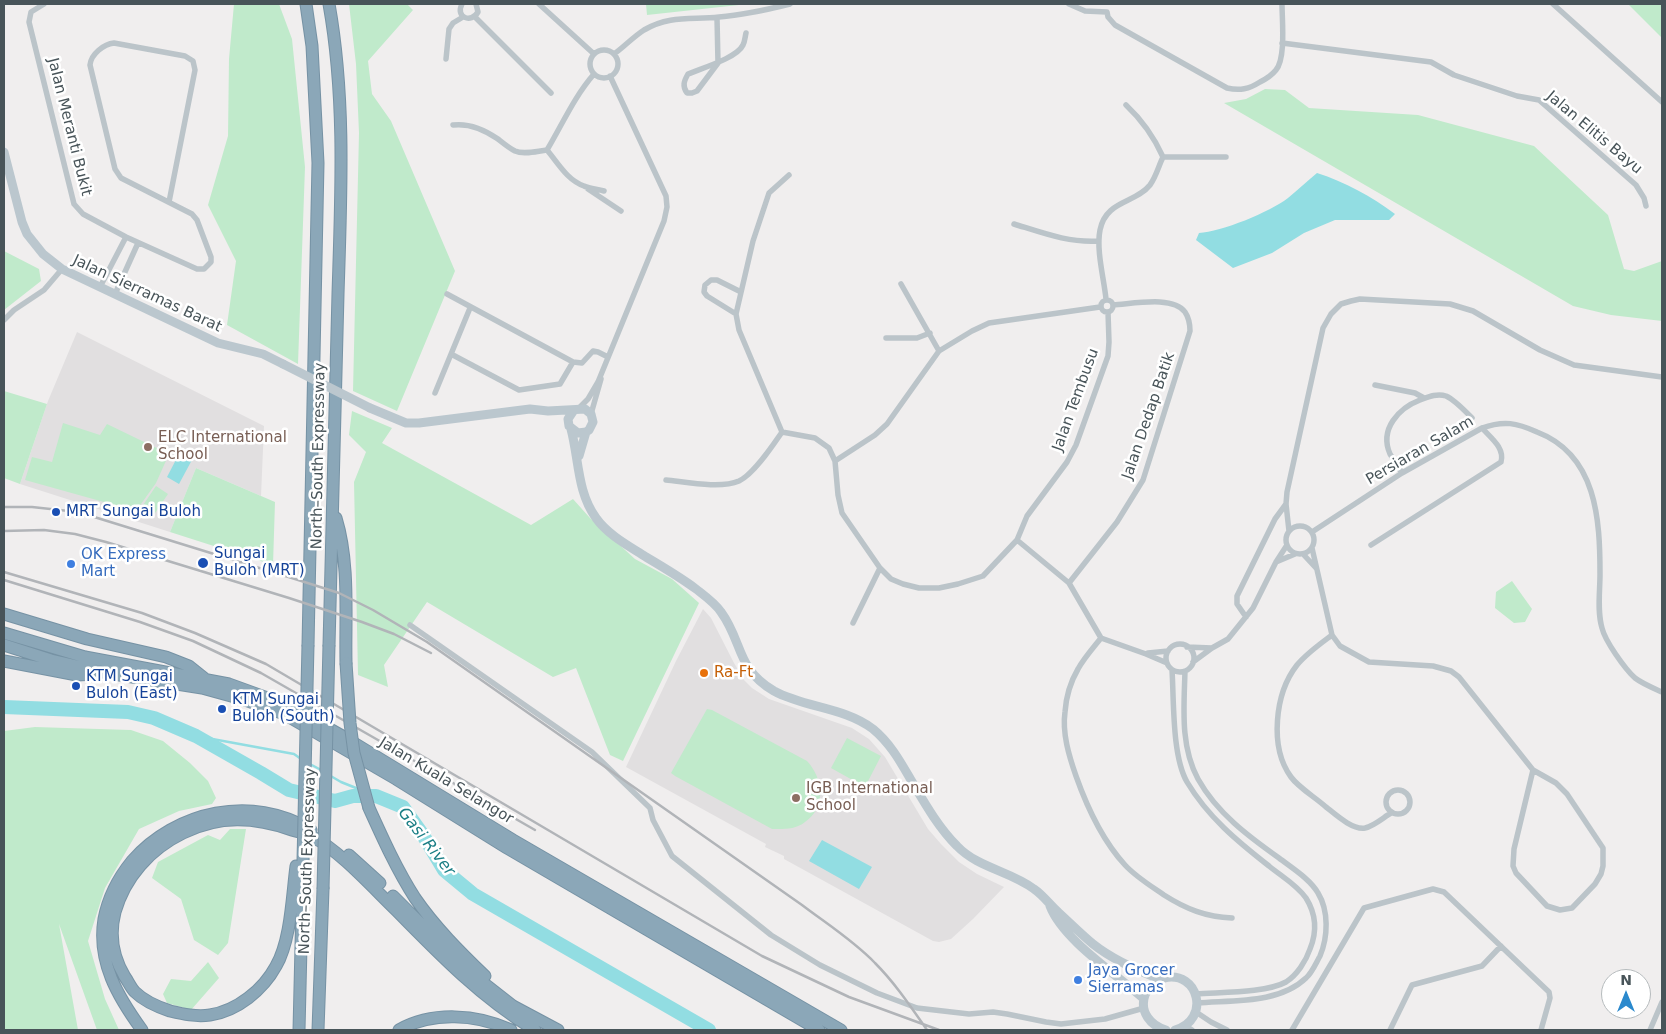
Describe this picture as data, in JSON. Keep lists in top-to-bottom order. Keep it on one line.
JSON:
{"streets":{"highway":["North–South Expressway","Jalan Kuala Selangor"],"street":["Jalan Meranti Bukit","Jalan Elitis Bayu","Jalan Sierramas Barat","Jalan Tembusu","Jalan Dedap Batik","Persiaran Salam"]},"crossings":[["Jalan Tembusu","Jalan Dedap Batik"]],"water":["Gasi River"],"places":["ELC International School","MRT Sungai Buloh","Sungai Buloh (MRT)","OK Express Mart","Ra-Ft","KTM Sungai Buloh (East)","KTM Sungai Buloh (South)","IGB International School","Jaya Grocer Sierramas"],"north":"top"}
